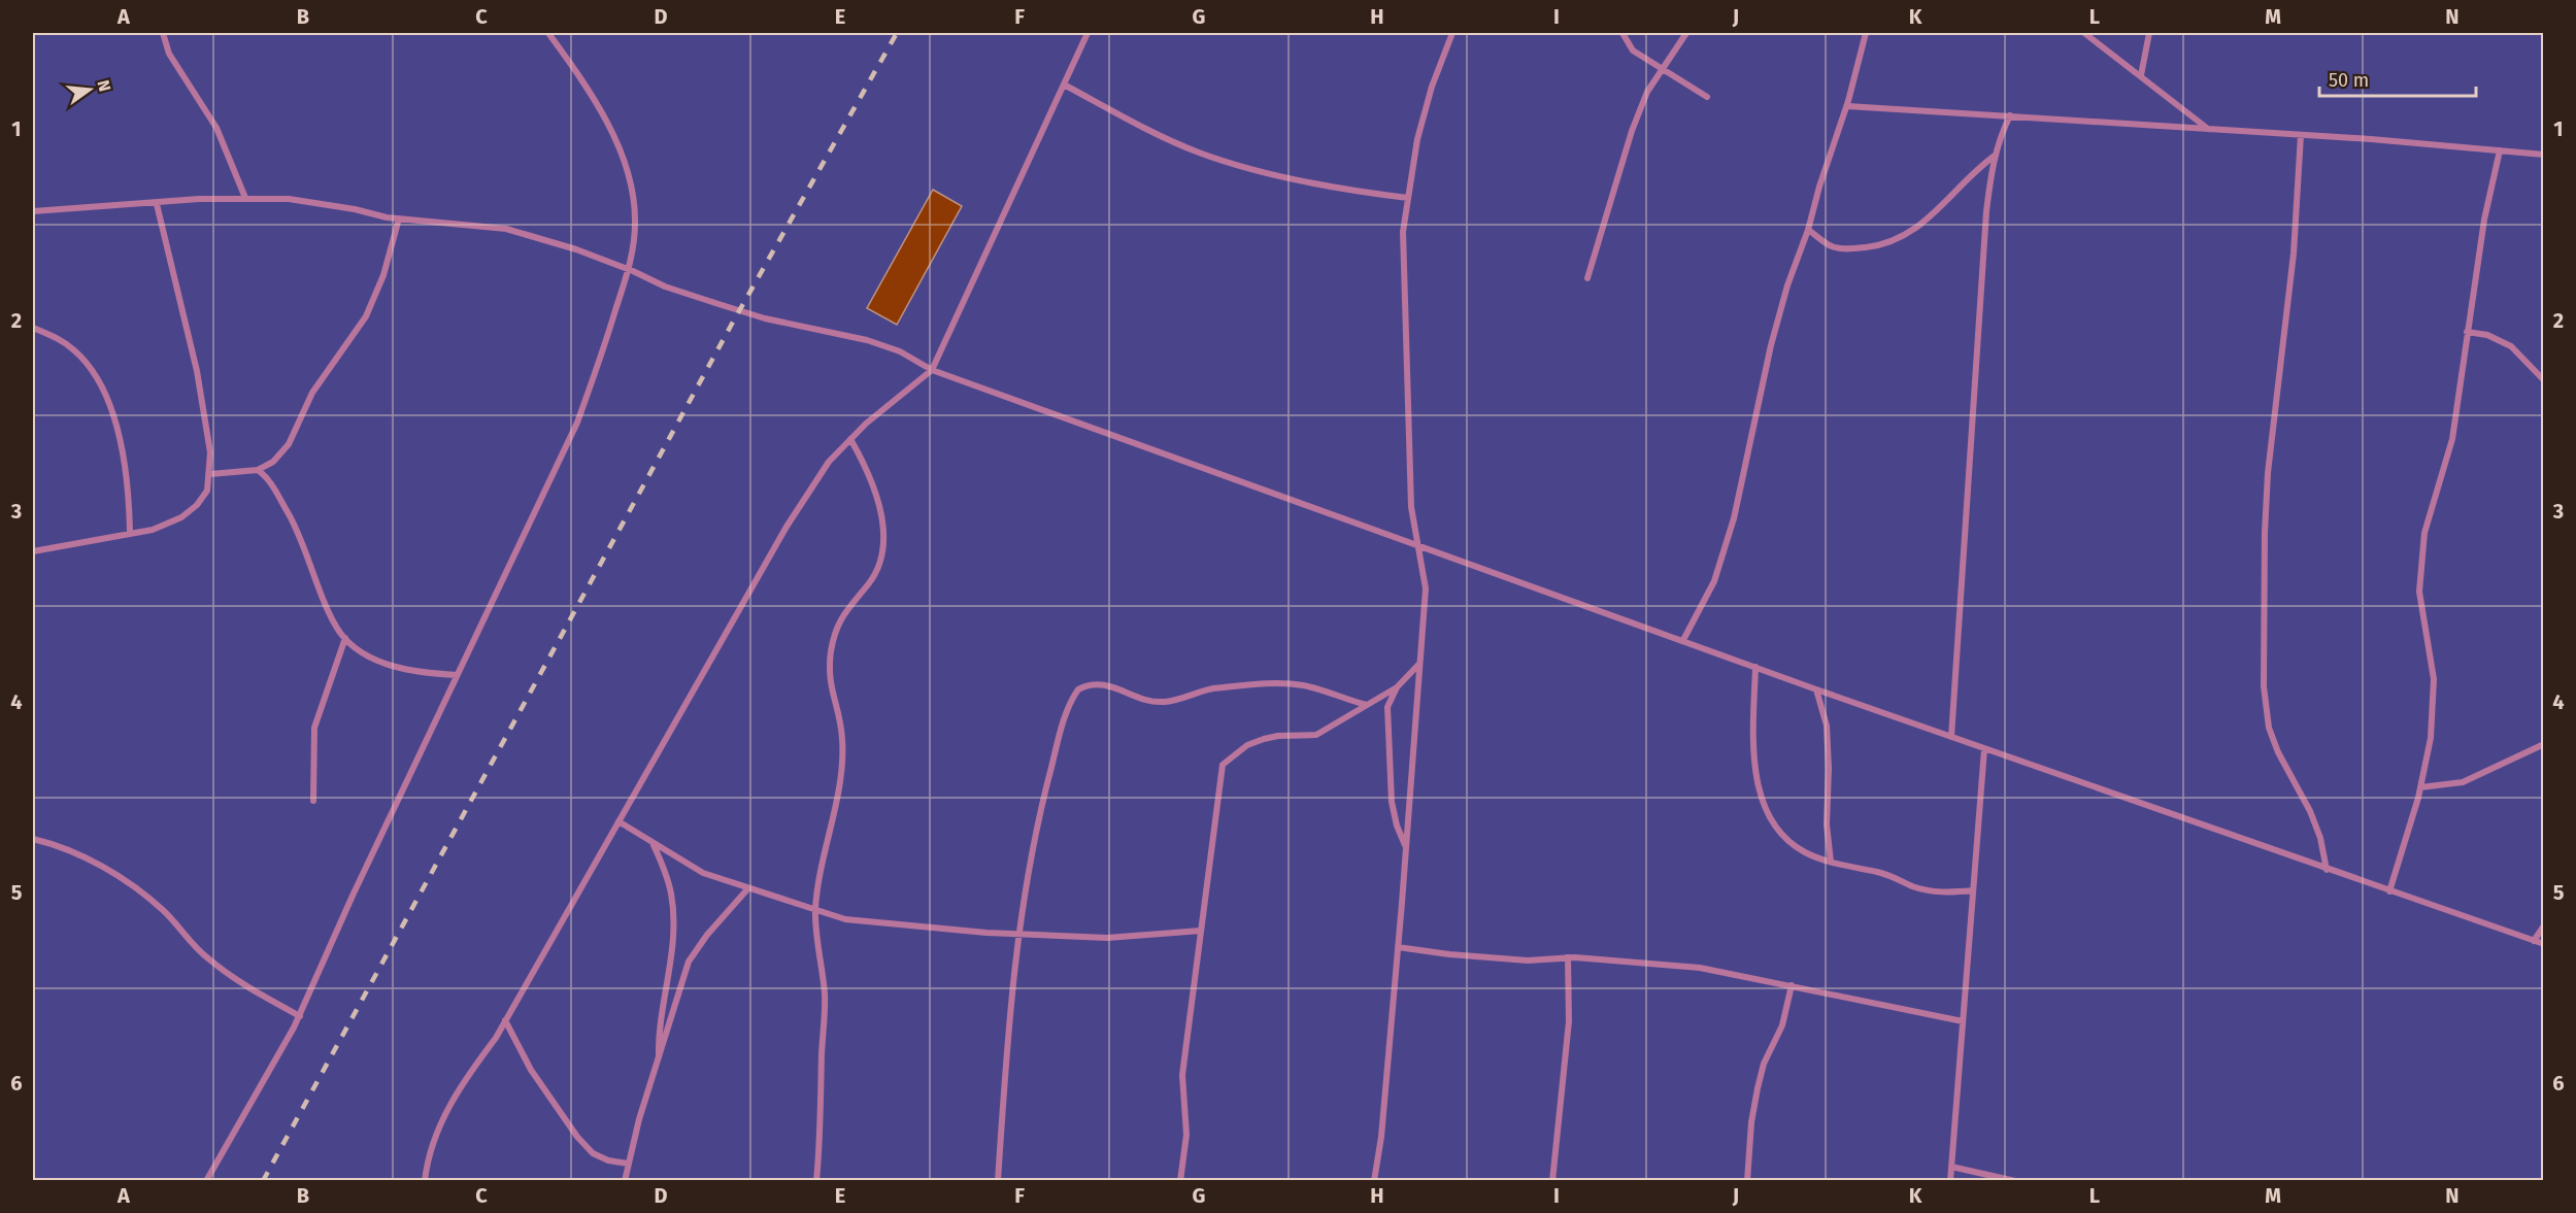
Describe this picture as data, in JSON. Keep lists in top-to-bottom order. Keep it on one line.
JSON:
{"scale_bar":"50 m","north":"right","grid":{"columns":["A","B","C","D","E","F","G","H","I","J","K","L","M","N"],"rows":["1","2","3","4","5","6"]}}
